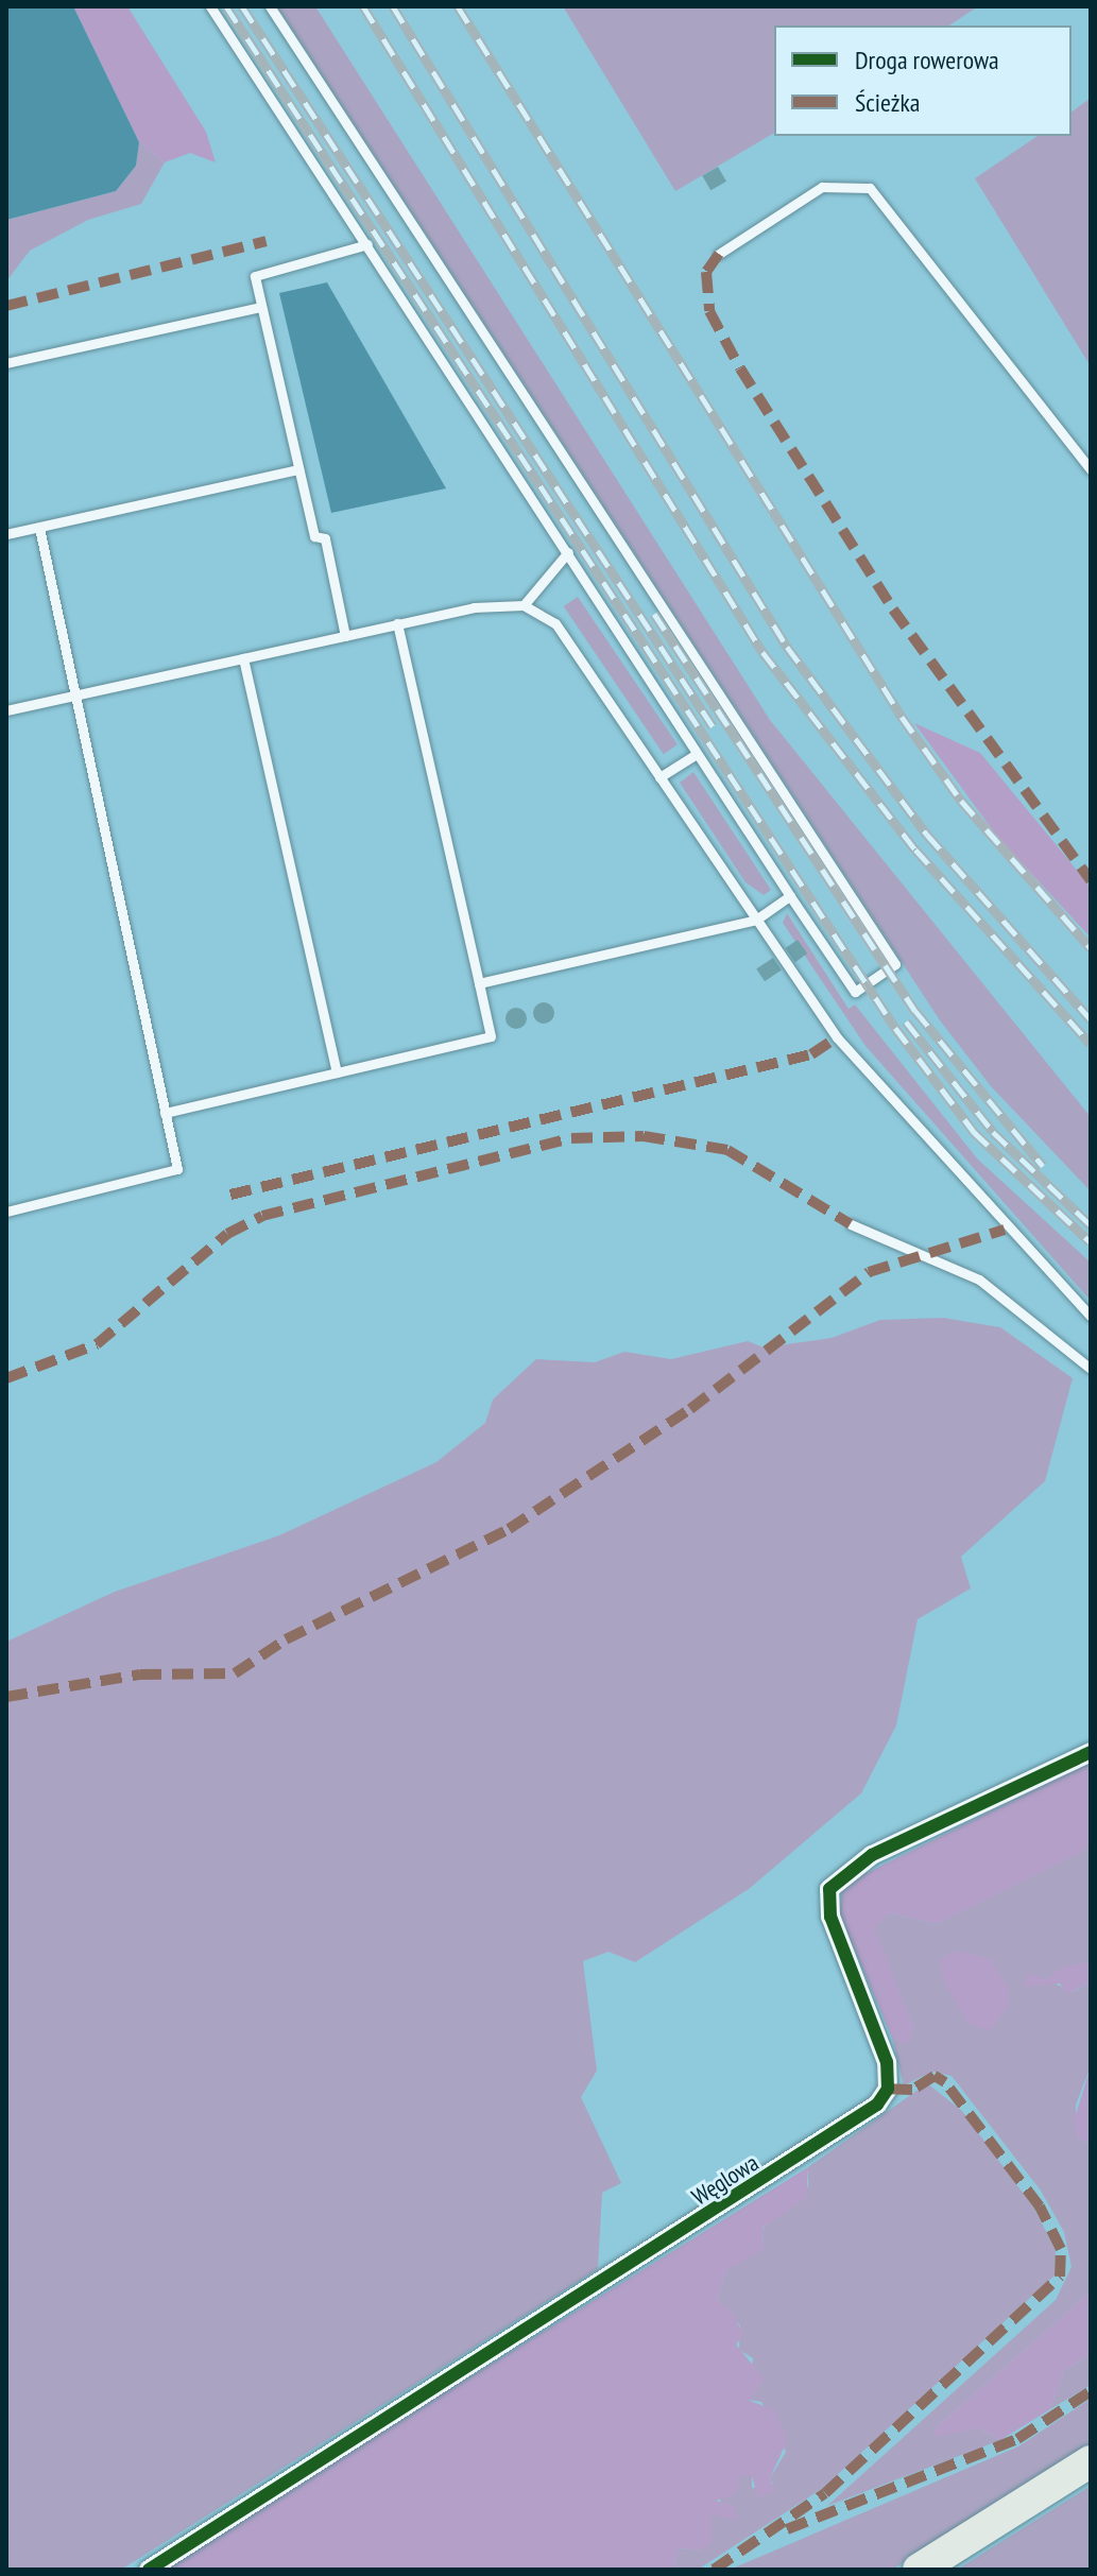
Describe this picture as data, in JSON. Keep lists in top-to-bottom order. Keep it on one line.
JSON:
{"streets":{"street":["Węglowa"]},"legend":["Droga rowerowa","Ścieżka"]}
